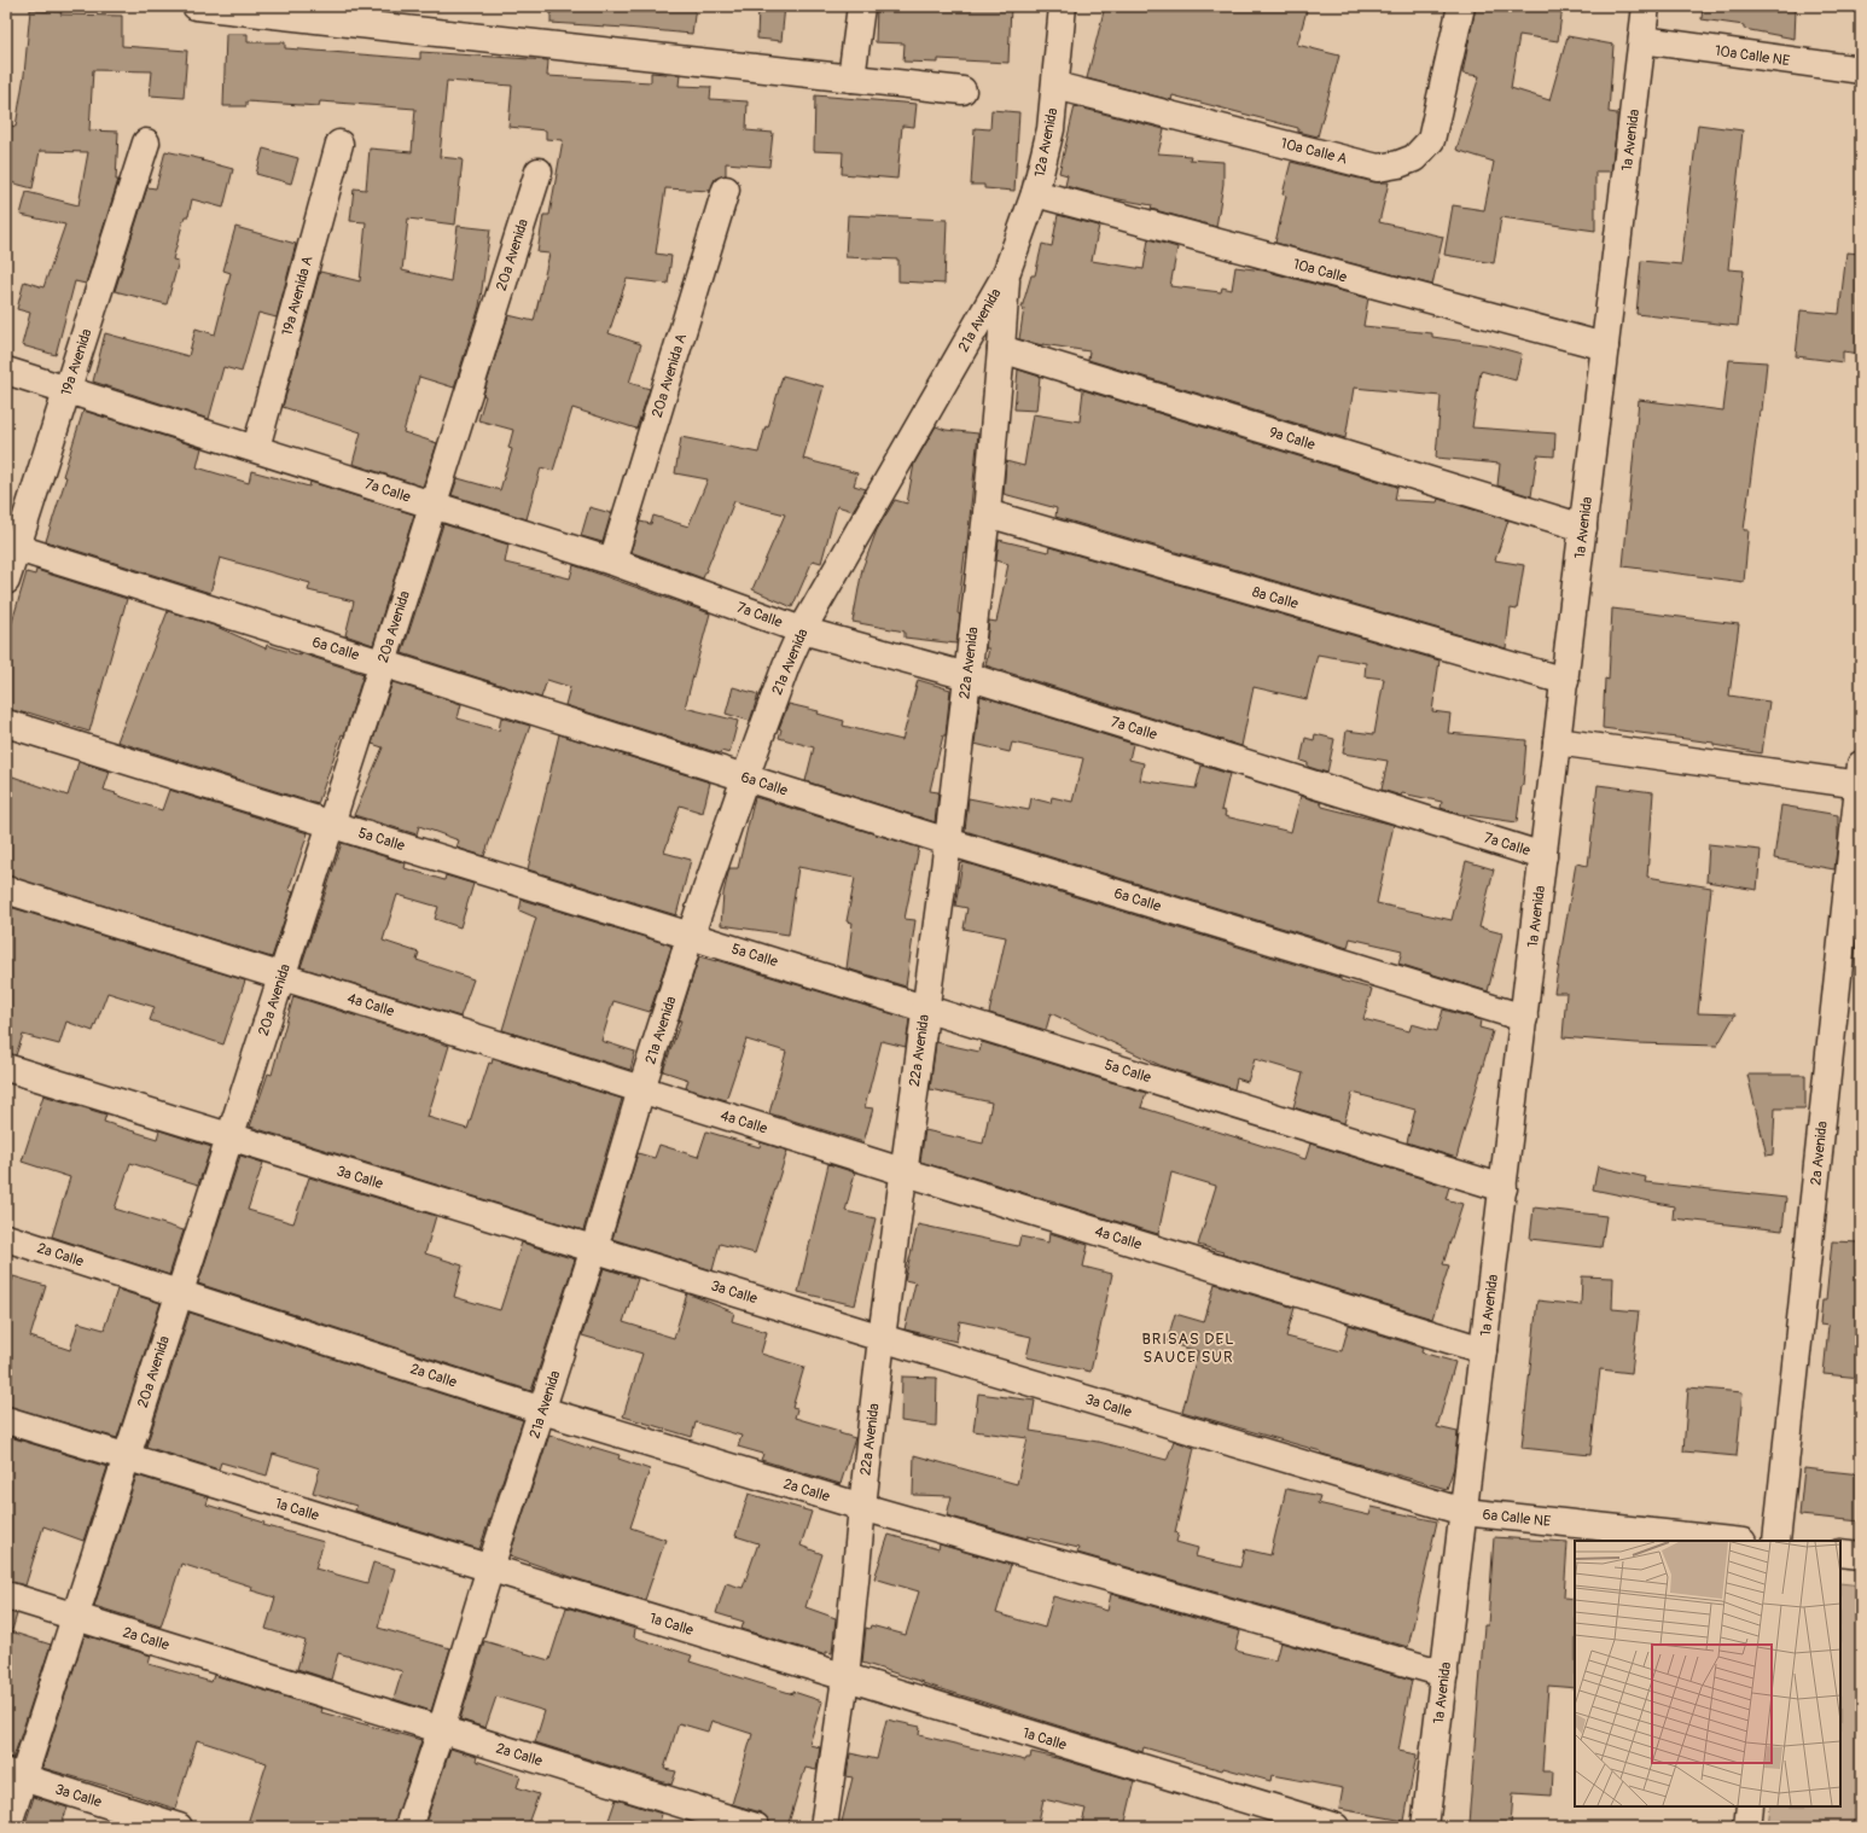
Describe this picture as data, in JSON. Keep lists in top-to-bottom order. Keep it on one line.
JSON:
{"streets":{"street":["10a Calle NE","1a Avenida","12a Avenida","10a Calle A","20a Avenida","10a Calle","19a Avenida A","21a Avenida","19a Avenida","20a Avenida A","9a Calle","7a Calle","8a Calle","6a Calle","22a Avenida","5a Calle","4a Calle","2a Avenida","3a Calle","2a Calle","1a Calle","6a Calle NE"]},"crossings":[["10a Calle NE","1a Avenida"],["1a Avenida","10a Calle"],["1a Avenida","9a Calle"],["1a Avenida","7a Calle"],["1a Avenida","8a Calle"],["1a Avenida","6a Calle"],["1a Avenida","5a Calle"],["1a Avenida","4a Calle"],["1a Avenida","3a Calle"],["1a Avenida","2a Calle"],["1a Avenida","6a Calle NE"],["12a Avenida","10a Calle A"],["12a Avenida","10a Calle"],["12a Avenida","21a Avenida"],["12a Avenida","22a Avenida"],["20a Avenida","7a Calle"],["20a Avenida","6a Calle"],["20a Avenida","5a Calle"],["20a Avenida","4a Calle"],["20a Avenida","3a Calle"],["20a Avenida","2a Calle"],["20a Avenida","1a Calle"],["19a Avenida A","7a Calle"],["21a Avenida","7a Calle"],["21a Avenida","6a Calle"],["21a Avenida","22a Avenida"],["21a Avenida","5a Calle"],["21a Avenida","4a Calle"],["21a Avenida","3a Calle"],["21a Avenida","2a Calle"],["21a Avenida","1a Calle"],["19a Avenida","7a Calle"],["19a Avenida","6a Calle"],["20a Avenida A","7a Calle"],["9a Calle","22a Avenida"],["7a Calle","22a Avenida"],["8a Calle","22a Avenida"],["6a Calle","22a Avenida"],["22a Avenida","5a Calle"],["22a Avenida","4a Calle"],["22a Avenida","3a Calle"],["22a Avenida","2a Calle"],["22a Avenida","1a Calle"],["3a Calle","6a Calle NE"]],"districts":["BRISAS DEL SAUCE SUR"]}
